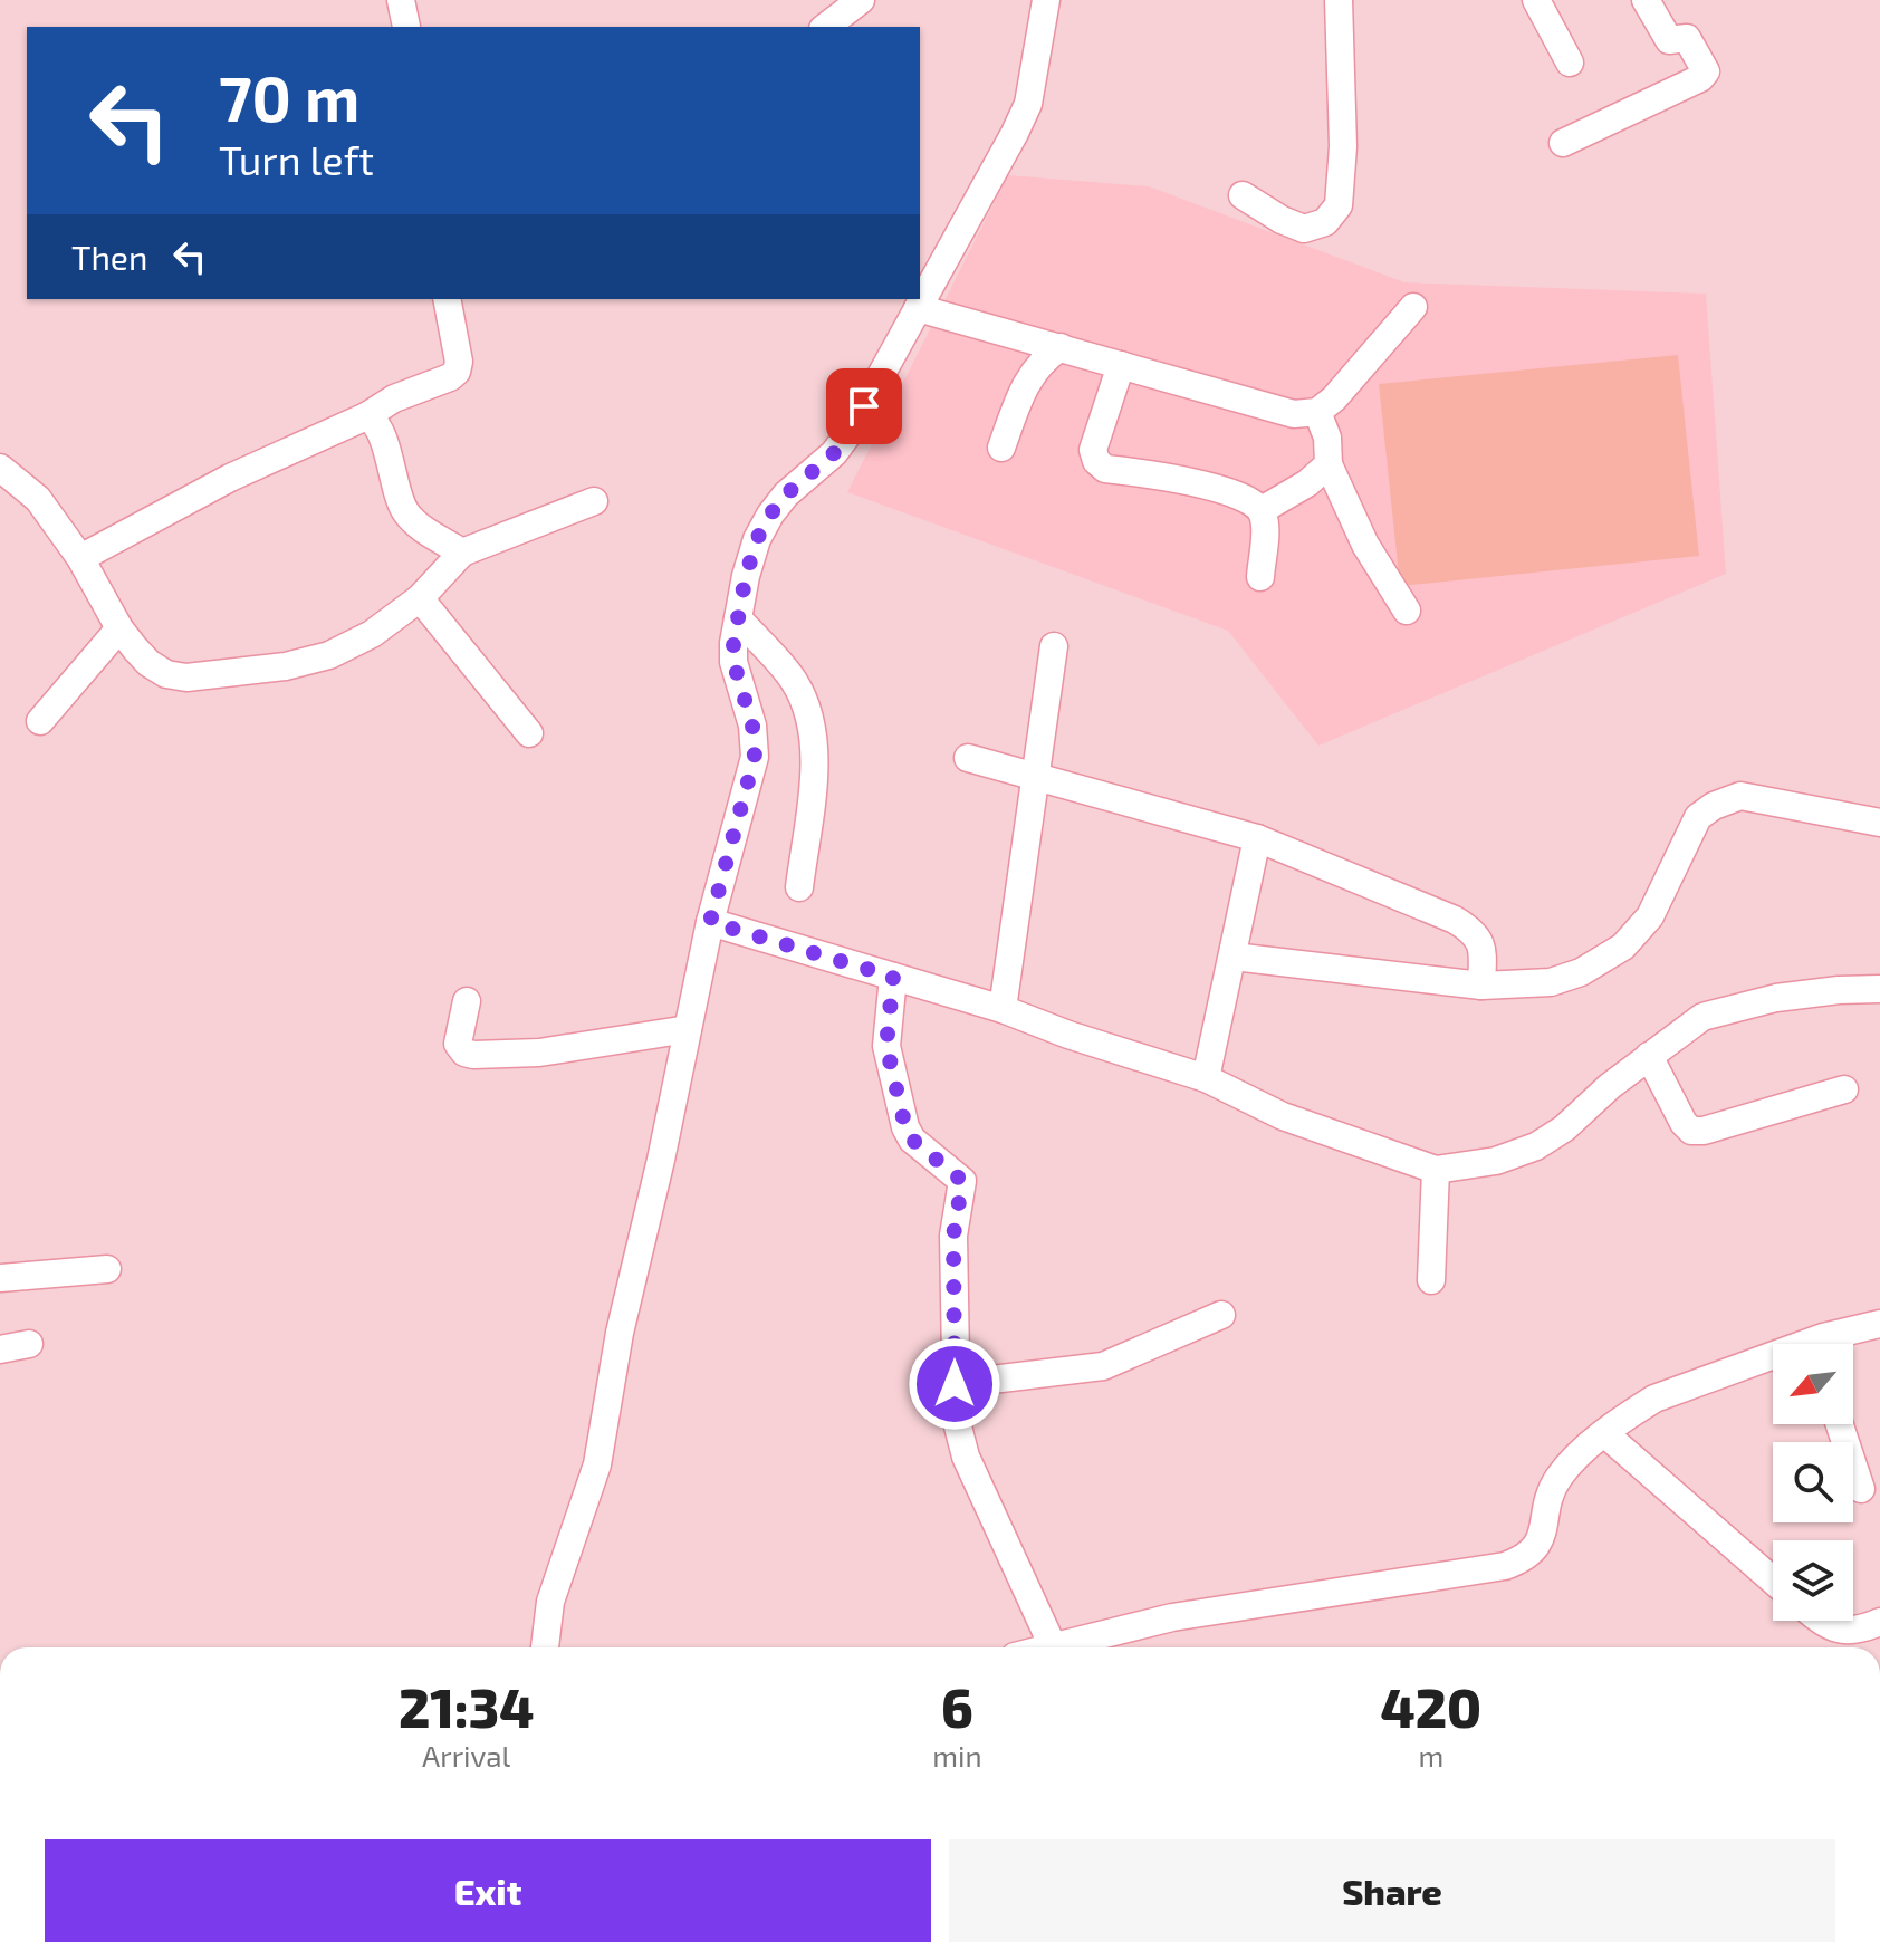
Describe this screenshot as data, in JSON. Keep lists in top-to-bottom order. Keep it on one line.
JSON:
{"north":"bottom left","page":{"turn":["70 m","Turn left"],"then":"Then","eta":["21:34","Arrival","6","min","420","m"],"buttons":["Exit","Share"]}}
